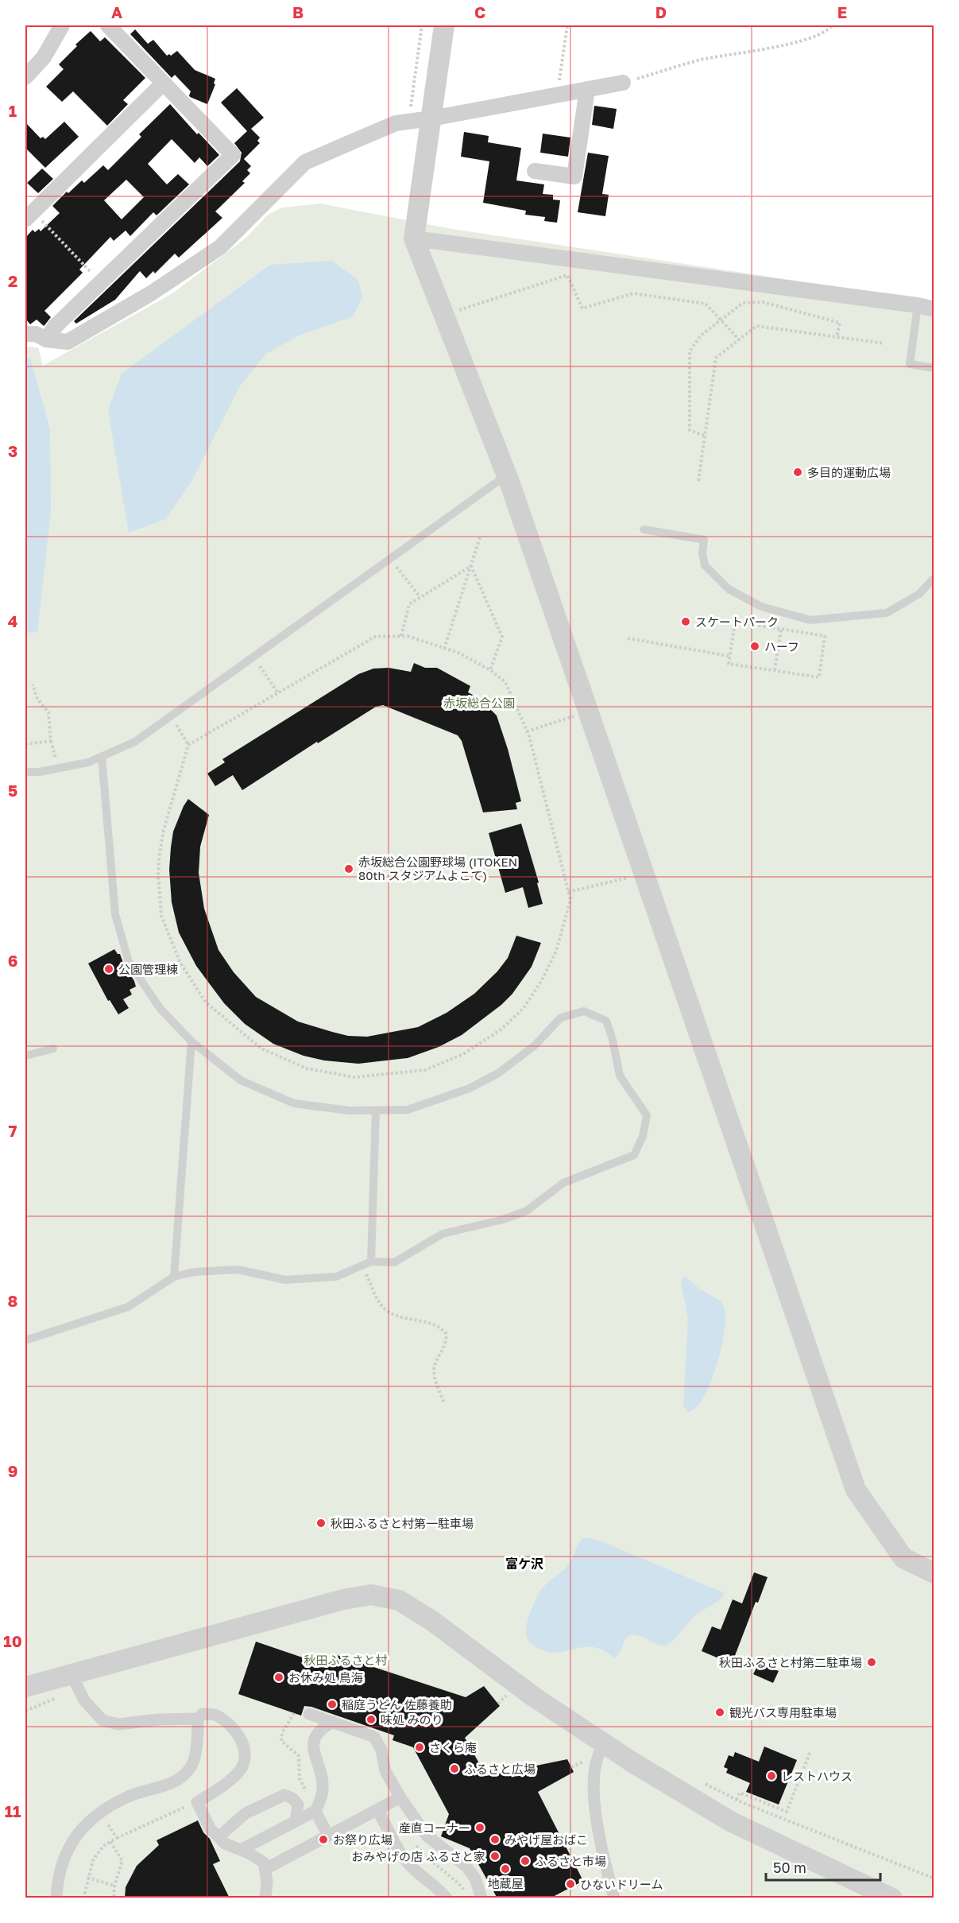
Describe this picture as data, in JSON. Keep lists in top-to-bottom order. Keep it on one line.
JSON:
{"districts":["富ケ沢"],"parks":["赤坂総合公園","秋田ふるさと村"],"places":["多目的運動広場","スケートパーク","ハーフ","赤坂総合公園野球場 (ITOKEN 80th スタジアムよこて)","公園管理棟","秋田ふるさと村第一駐車場","秋田ふるさと村第二駐車場","お休み処 鳥海","稲庭うどん 佐藤養助","観光バス専用駐車場","味処 みのり","さくら庵","ふるさと広場","レストハウス","産直コーナー","お祭り広場","みやげ屋おばこ","おみやげの店 ふるさと家","ふるさと市場","地蔵屋","ひないドリーム"],"scale_bar":"50 m","grid":{"columns":["A","B","C","D","E"],"rows":["1","2","3","4","5","6","7","8","9","10","11"]}}
